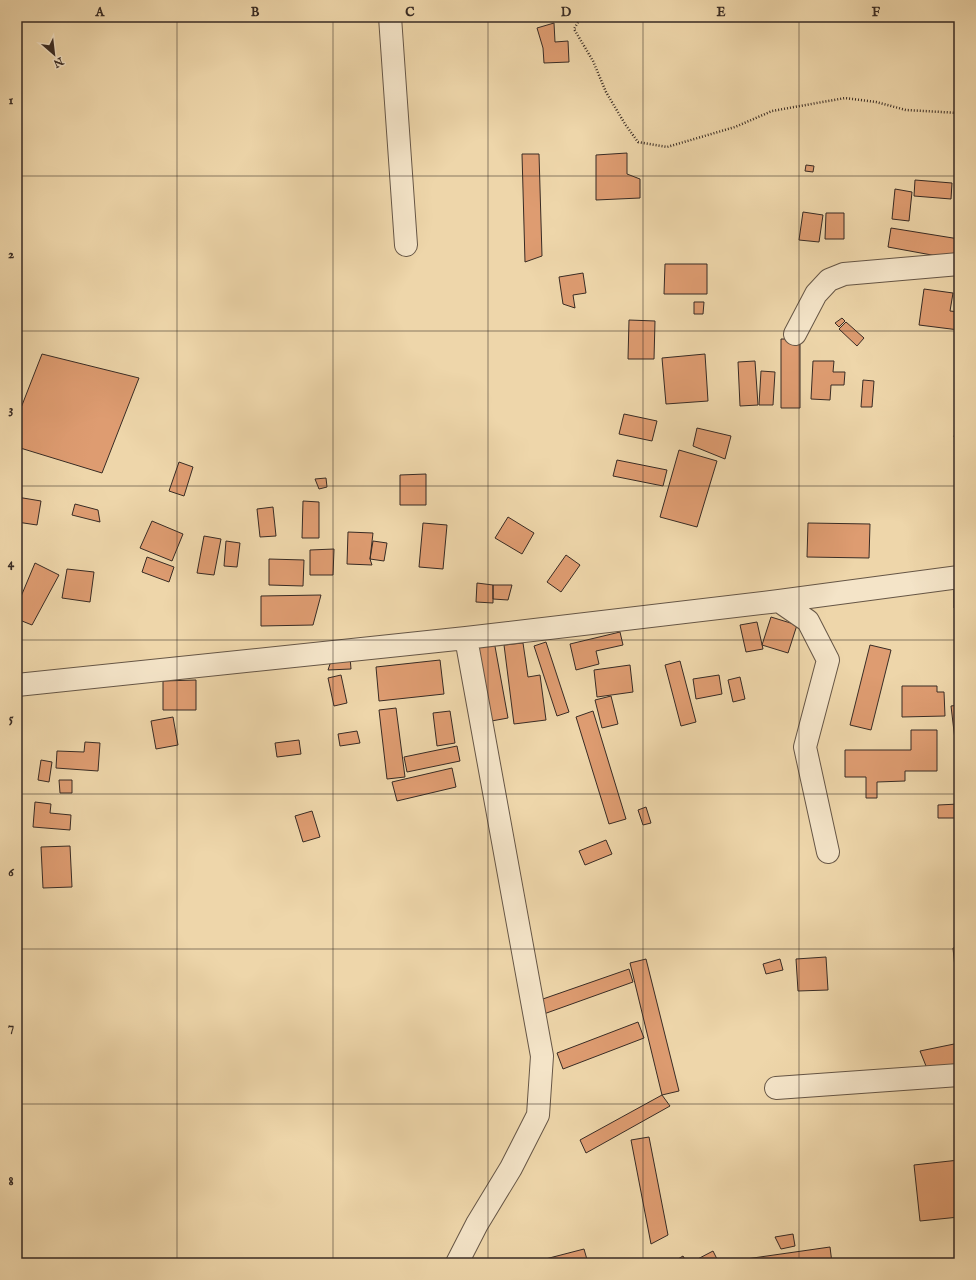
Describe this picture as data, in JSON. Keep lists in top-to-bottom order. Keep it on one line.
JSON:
{"north":"bottom right","grid":{"columns":["A","B","C","D","E","F"],"rows":["1","2","3","4","5","6","7","8"]}}
